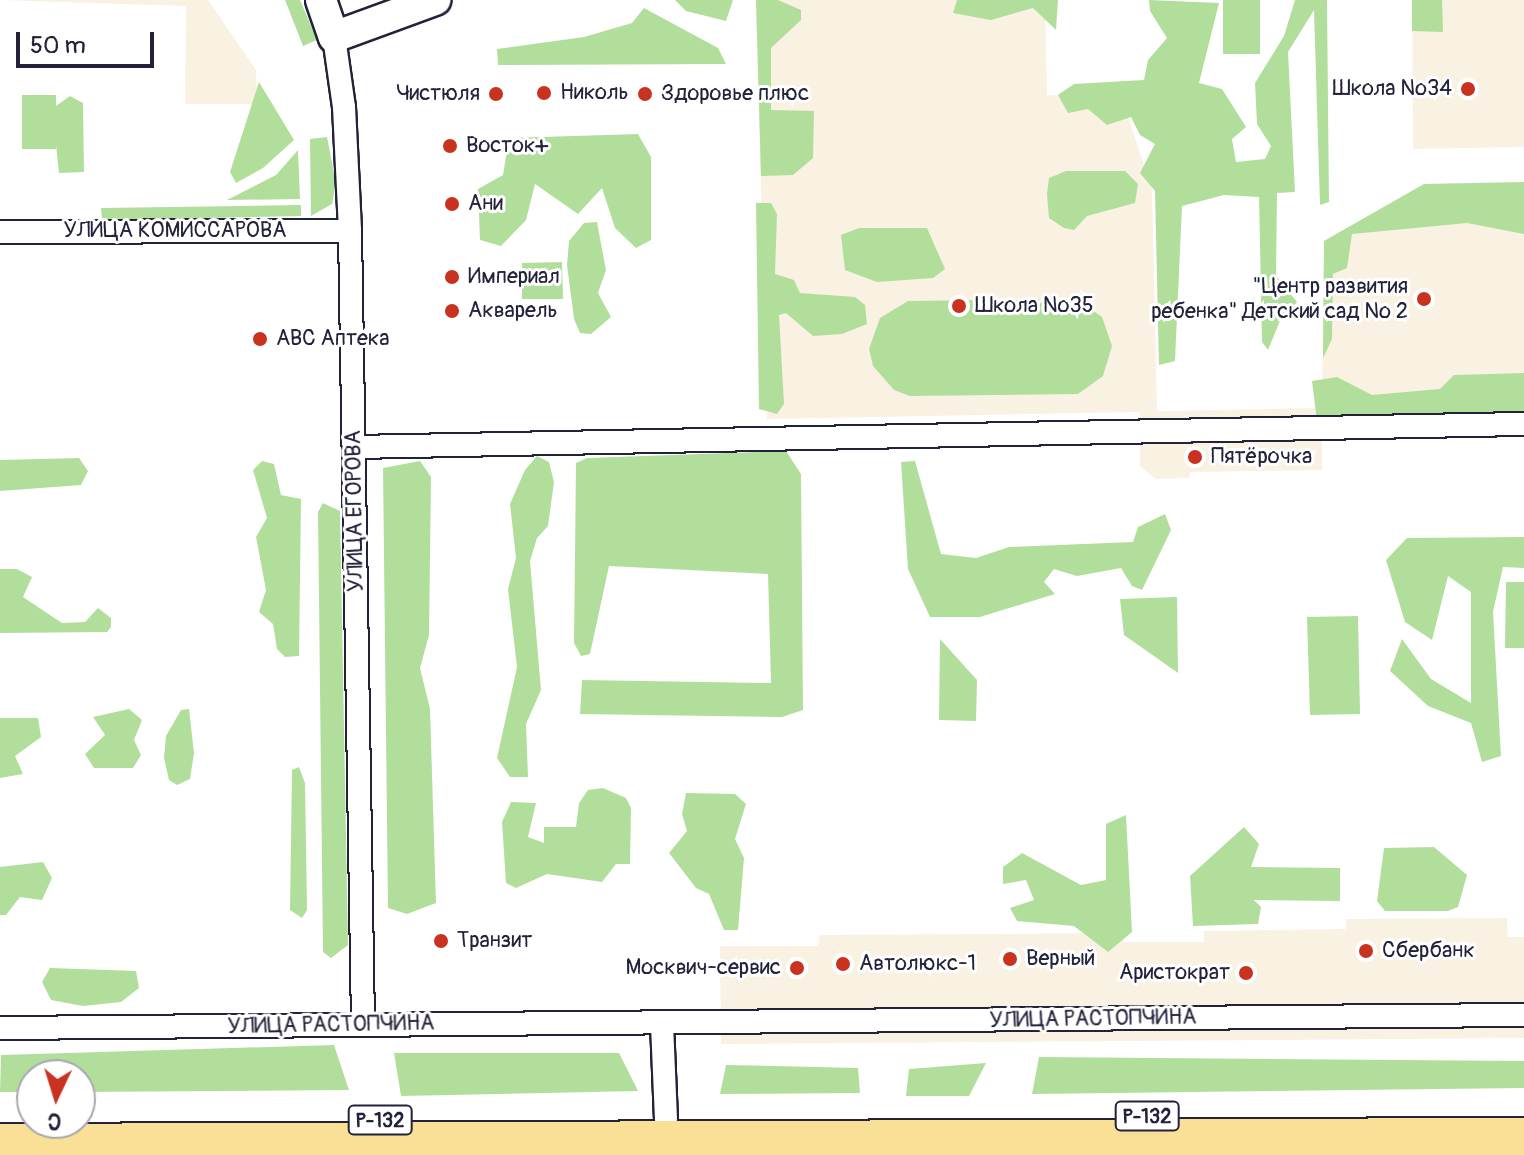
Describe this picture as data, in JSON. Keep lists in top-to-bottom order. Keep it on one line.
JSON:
{"streets":{"highway":["Р-132"],"main road":["УЛИЦА ЕГОРОВА"],"street":["УЛИЦА КОМИССАРОВА","УЛИЦА РАСТОПЧИНА"]},"crossings":[["УЛИЦА КОМИССАРОВА","УЛИЦА ЕГОРОВА"],["УЛИЦА ЕГОРОВА","УЛИЦА РАСТОПЧИНА"]],"places":["Школа №34","Николь","Чистюля","Здоровье плюс","Восток+","Ани","Империал","\"Центр развития ребенка\" Детский сад № 2","Школа №35","Акварель","ABC Аптека","Пятёрочка","Транзит","Сбербанк","Верный","Автолюкс-1","Москвич-сервис","Аристократ"],"scale_bar":"50 m","north":"bottom"}
